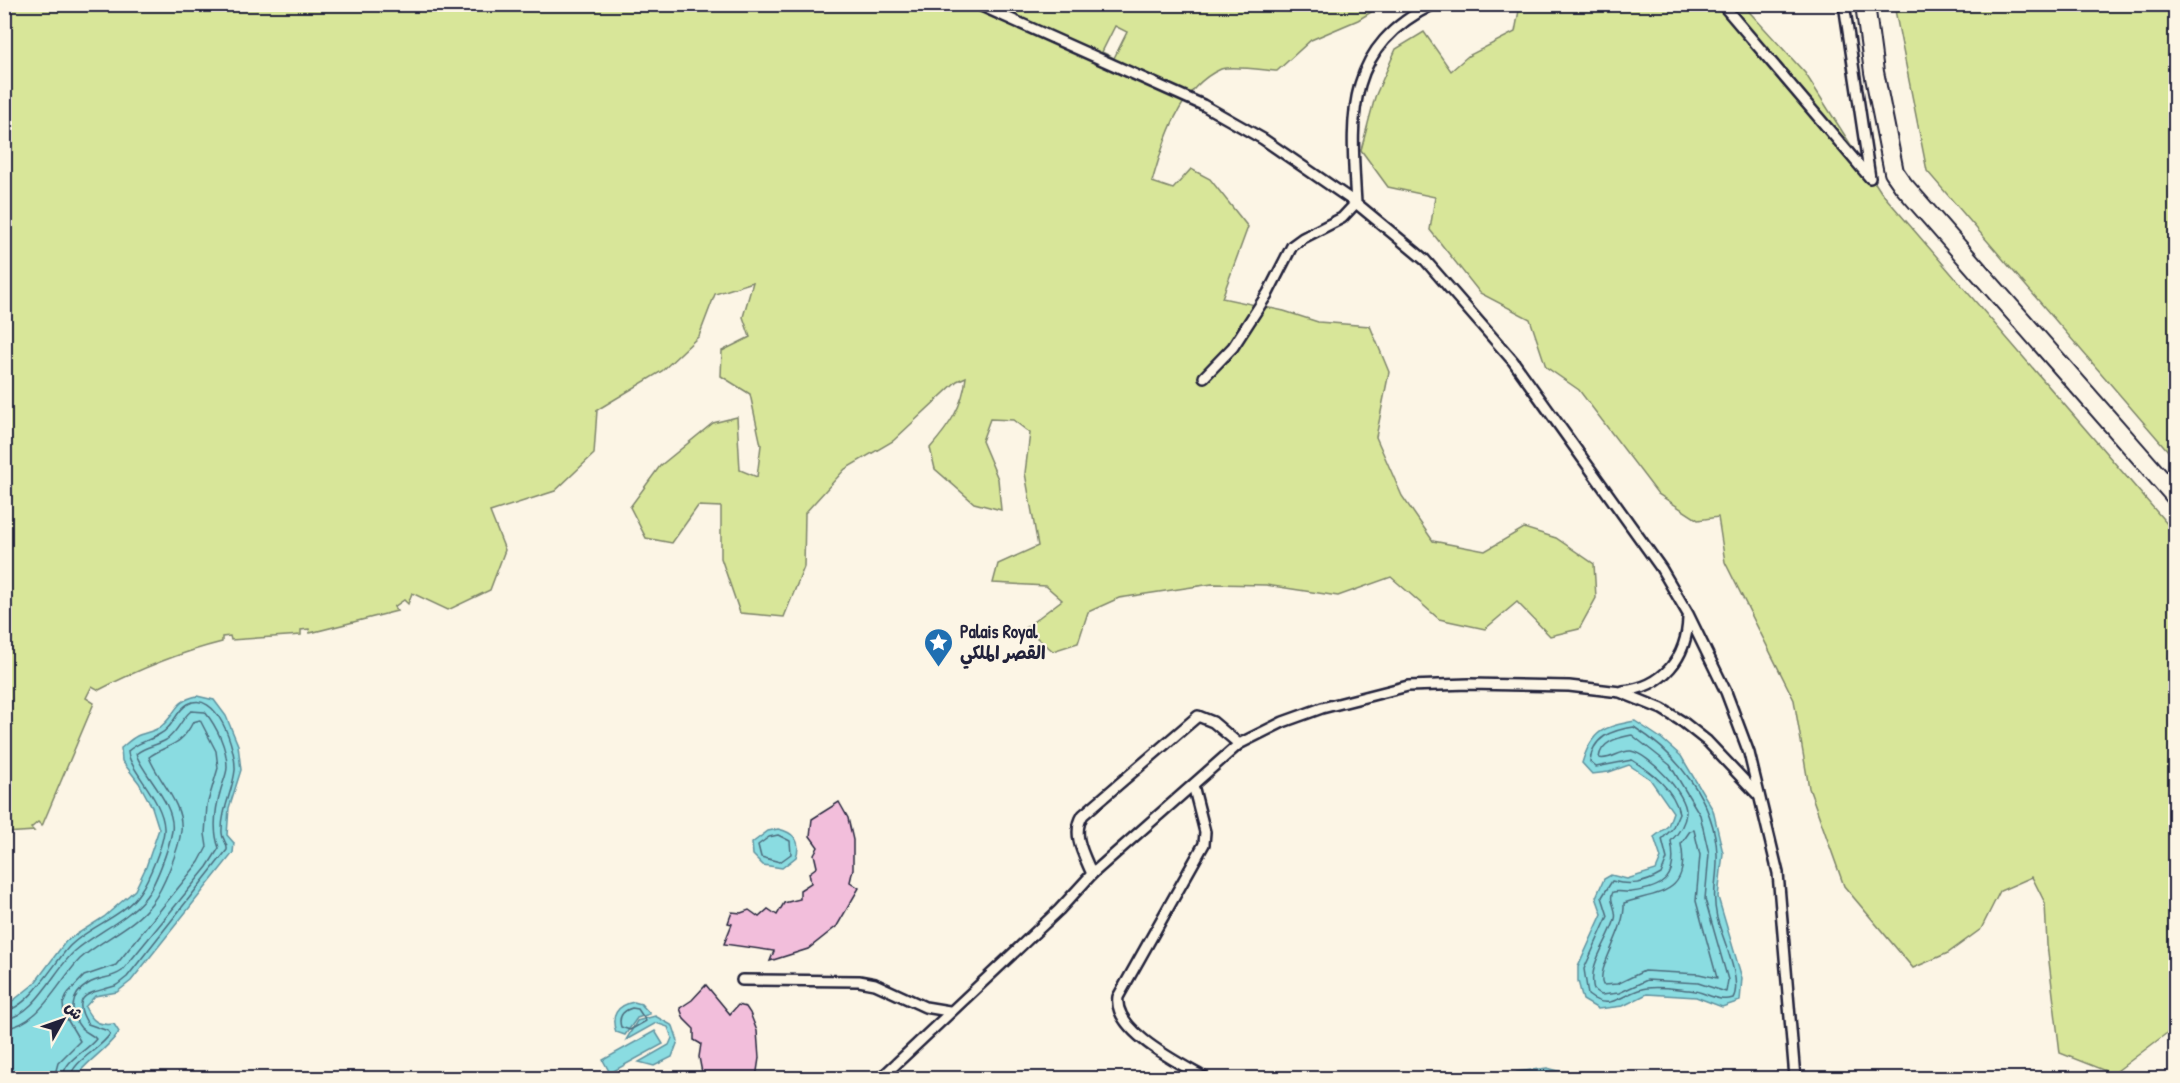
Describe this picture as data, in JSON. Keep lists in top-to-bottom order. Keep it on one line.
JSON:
{"places":{"place":["Palais Royal القصر الملكي"]},"north":"top right"}
